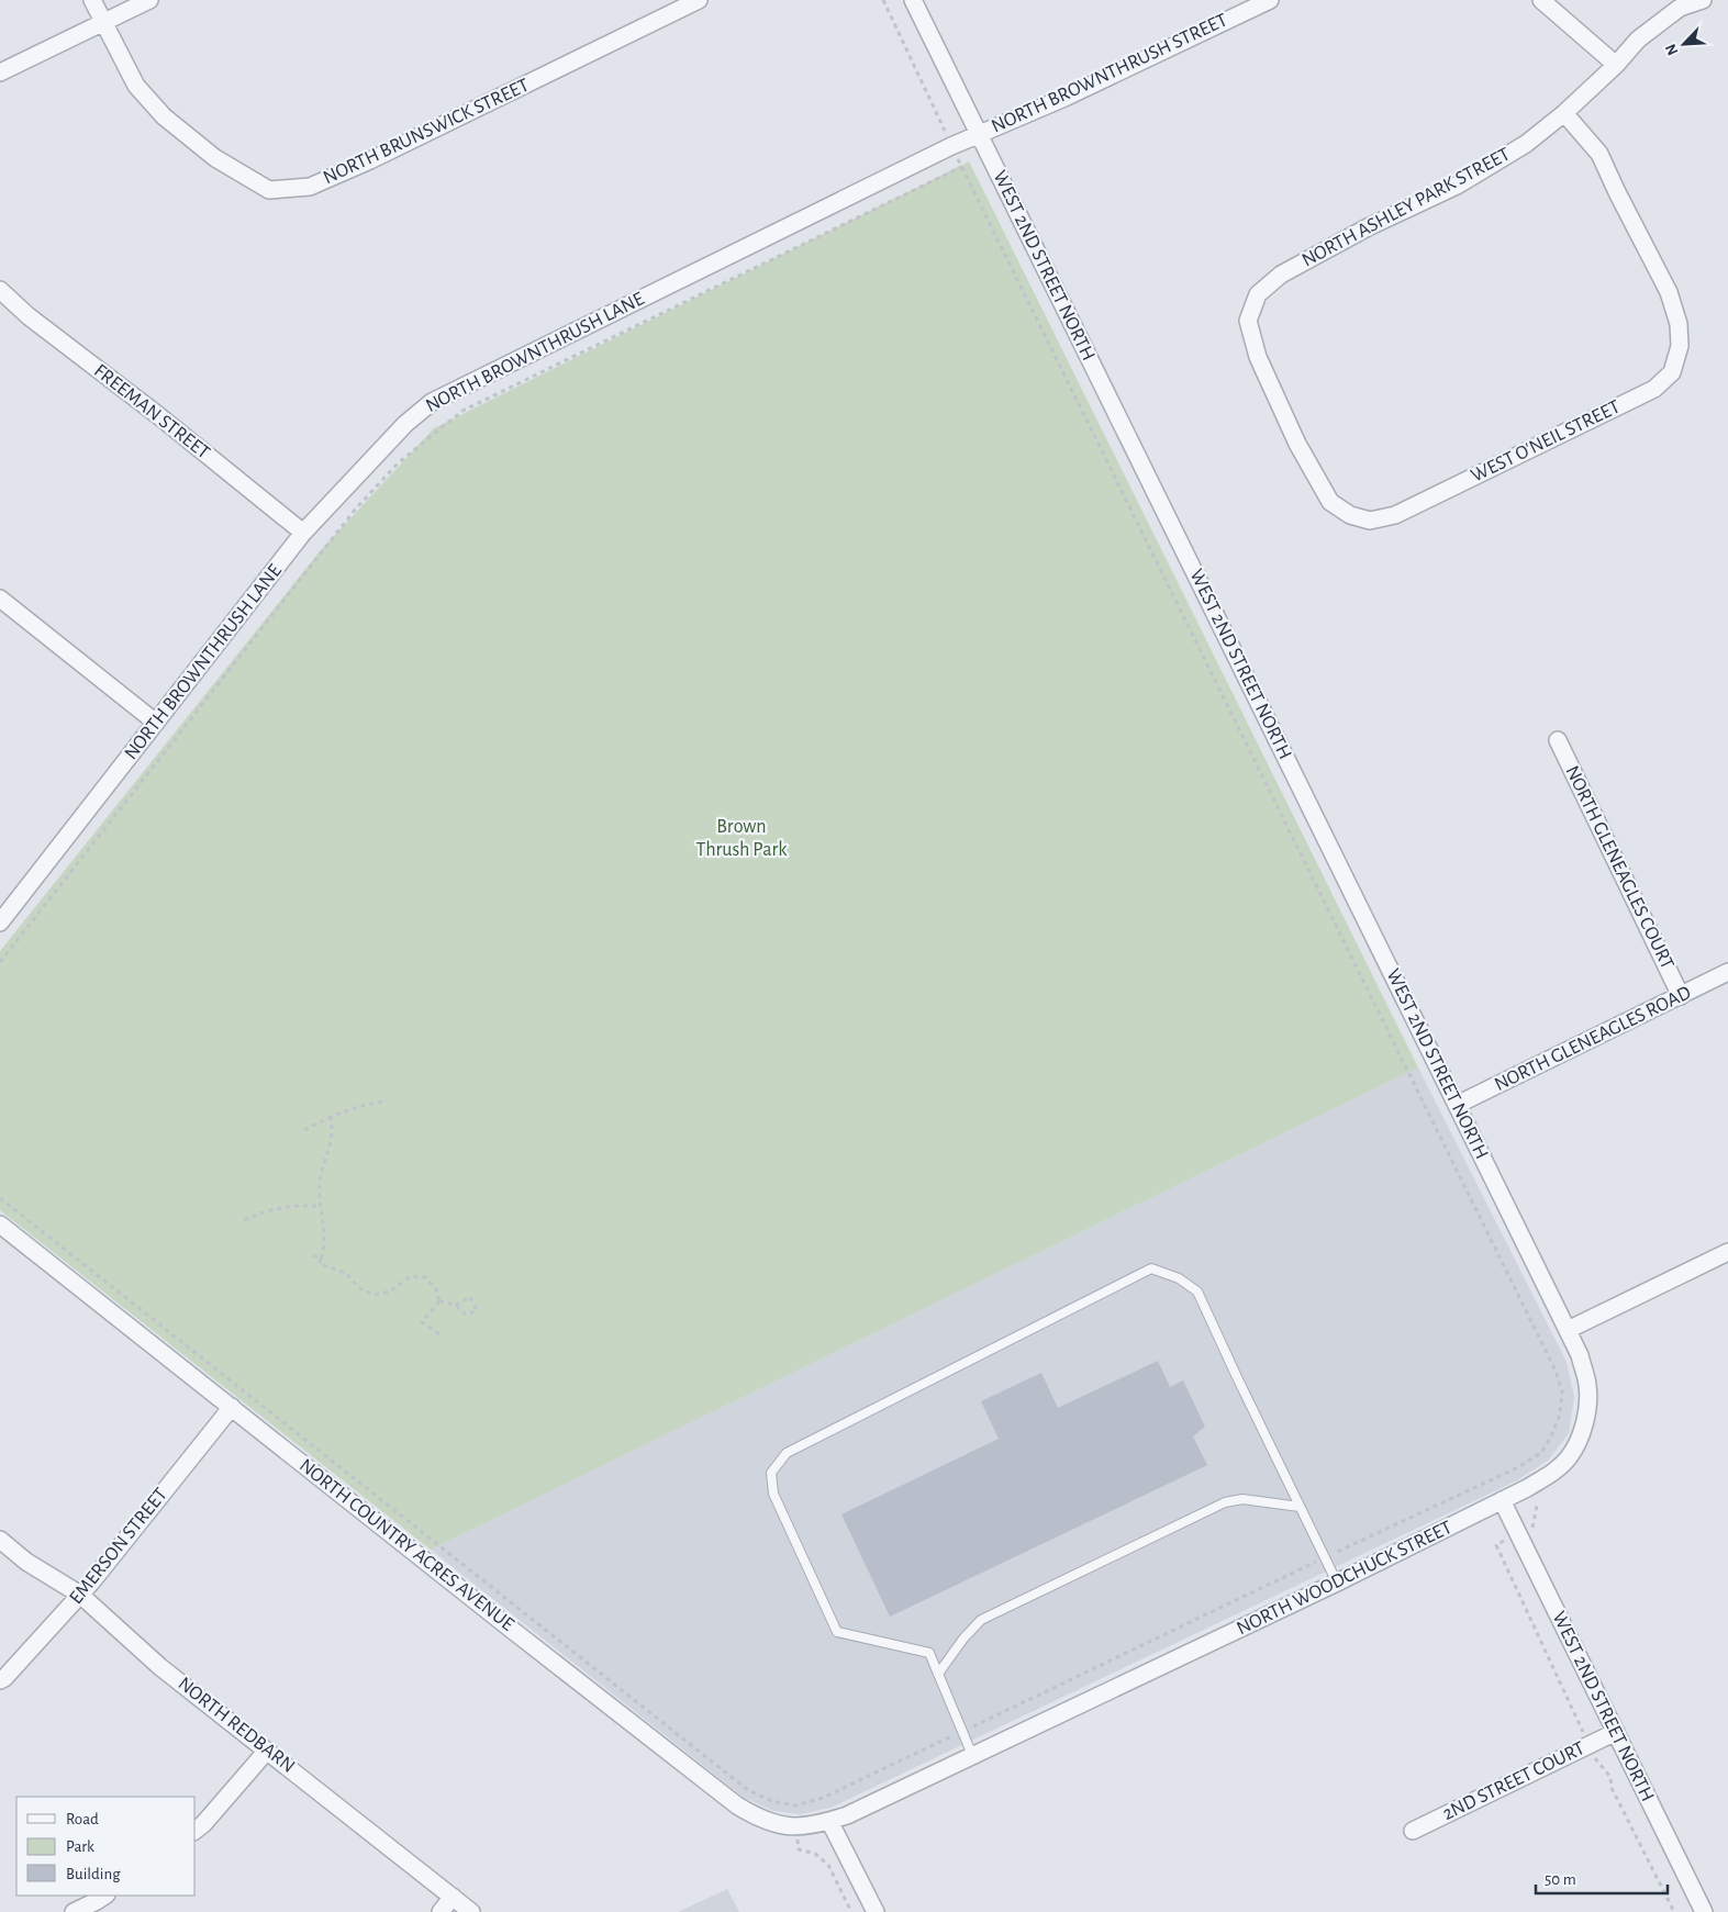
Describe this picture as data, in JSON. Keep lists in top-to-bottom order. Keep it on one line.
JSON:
{"streets":{"street":["NORTH BROWNTHRUSH STREET","NORTH BRUNSWICK STREET","NORTH ASHLEY PARK STREET","WEST 2ND STREET NORTH","NORTH BROWNTHRUSH LANE","FREEMAN STREET","WEST O'NEIL STREET","NORTH GLENEAGLES COURT","NORTH GLENEAGLES ROAD","NORTH COUNTRY ACRES AVENUE","EMERSON STREET","NORTH WOODCHUCK STREET","NORTH REDBARN","2ND STREET COURT"]},"crossings":[["NORTH BROWNTHRUSH STREET","WEST 2ND STREET NORTH"],["NORTH BROWNTHRUSH STREET","NORTH BROWNTHRUSH LANE"],["NORTH ASHLEY PARK STREET","WEST O'NEIL STREET"],["WEST 2ND STREET NORTH","NORTH BROWNTHRUSH LANE"],["WEST 2ND STREET NORTH","NORTH GLENEAGLES ROAD"],["WEST 2ND STREET NORTH","NORTH WOODCHUCK STREET"],["WEST 2ND STREET NORTH","2ND STREET COURT"],["NORTH BROWNTHRUSH LANE","FREEMAN STREET"],["NORTH GLENEAGLES COURT","NORTH GLENEAGLES ROAD"],["NORTH COUNTRY ACRES AVENUE","EMERSON STREET"],["NORTH COUNTRY ACRES AVENUE","NORTH WOODCHUCK STREET"],["EMERSON STREET","NORTH REDBARN"]],"parks":["Brown Thrush Park"],"legend":["Road","Park","Building"],"scale_bar":"50 m","north":"bottom left"}
